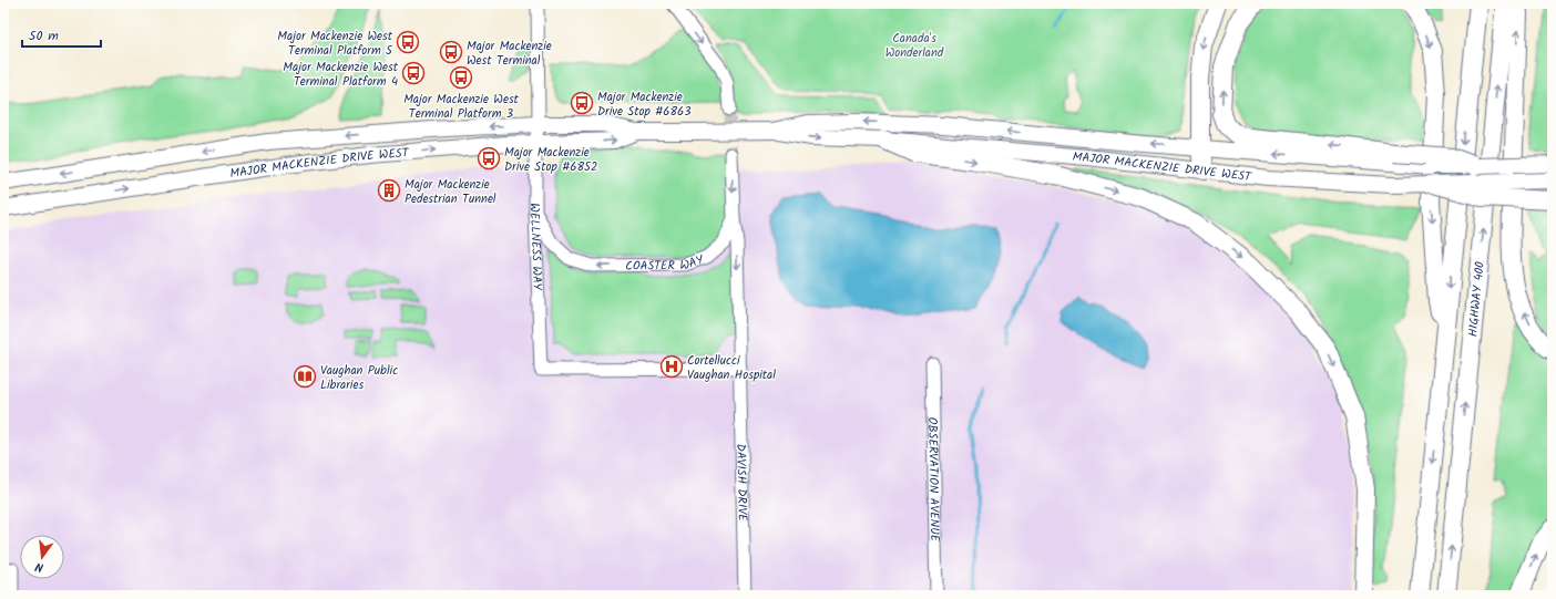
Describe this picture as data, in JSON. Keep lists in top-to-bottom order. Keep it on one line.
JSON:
{"streets":{"highway":["HIGHWAY 400"],"main road":["MAJOR MACKENZIE DRIVE WEST"],"street":["WELLNESS WAY","COASTER WAY","OBSERVATION AVENUE","DAVISH DRIVE"]},"crossings":[["MAJOR MACKENZIE DRIVE WEST","WELLNESS WAY"],["WELLNESS WAY","COASTER WAY"],["WELLNESS WAY","DAVISH DRIVE"],["COASTER WAY","DAVISH DRIVE"]],"one_way":["DAVISH DRIVE"],"parks":["Canada's Wonderland"],"places":{"bus stop":["Major Mackenzie West Terminal Platform 5","Major Mackenzie West Terminal","Major Mackenzie West Terminal Platform 4","Major Mackenzie West Terminal Platform 3","Major Mackenzie Drive Stop #6863","Major Mackenzie Drive Stop #6852"],"building":["Major Mackenzie Pedestrian Tunnel"],"hospital":["Cortellucci Vaughan Hospital"],"library":["Vaughan Public Libraries"]},"scale_bar":"50 m","north":"bottom"}
